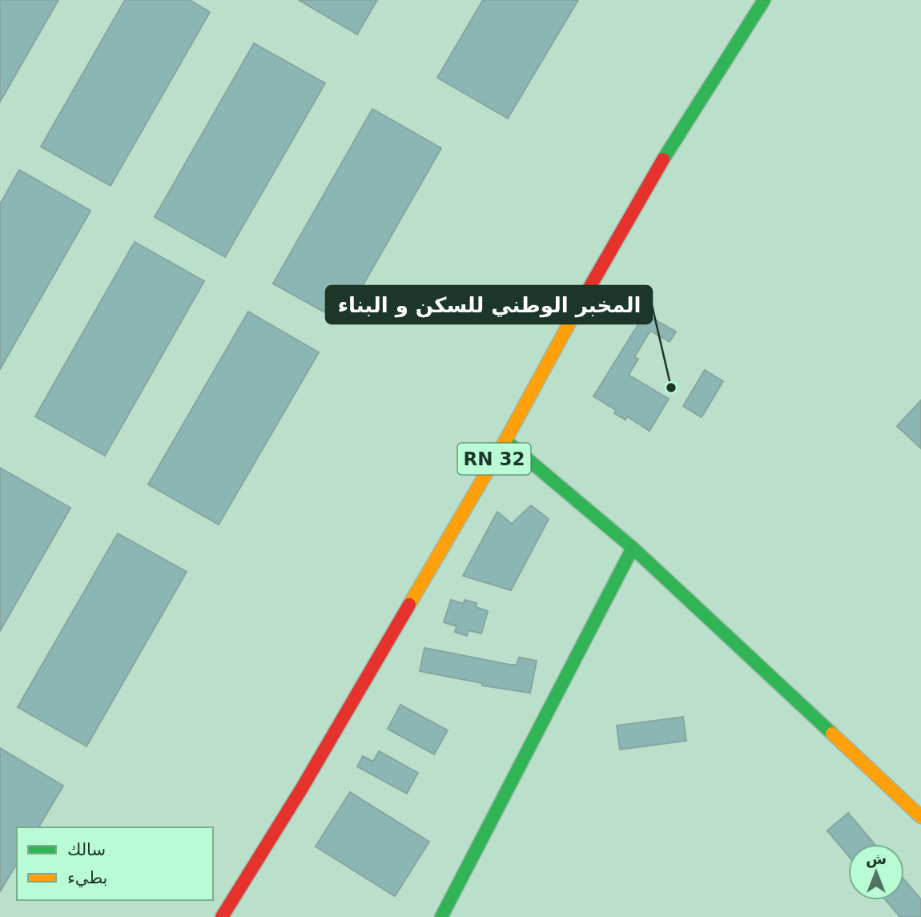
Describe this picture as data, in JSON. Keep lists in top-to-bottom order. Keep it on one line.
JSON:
{"streets":{"main road":["RN 32"]},"places":["المخبر الوطني للسكن و البناء"],"legend":["سالك","بطيء"],"north":"top"}
